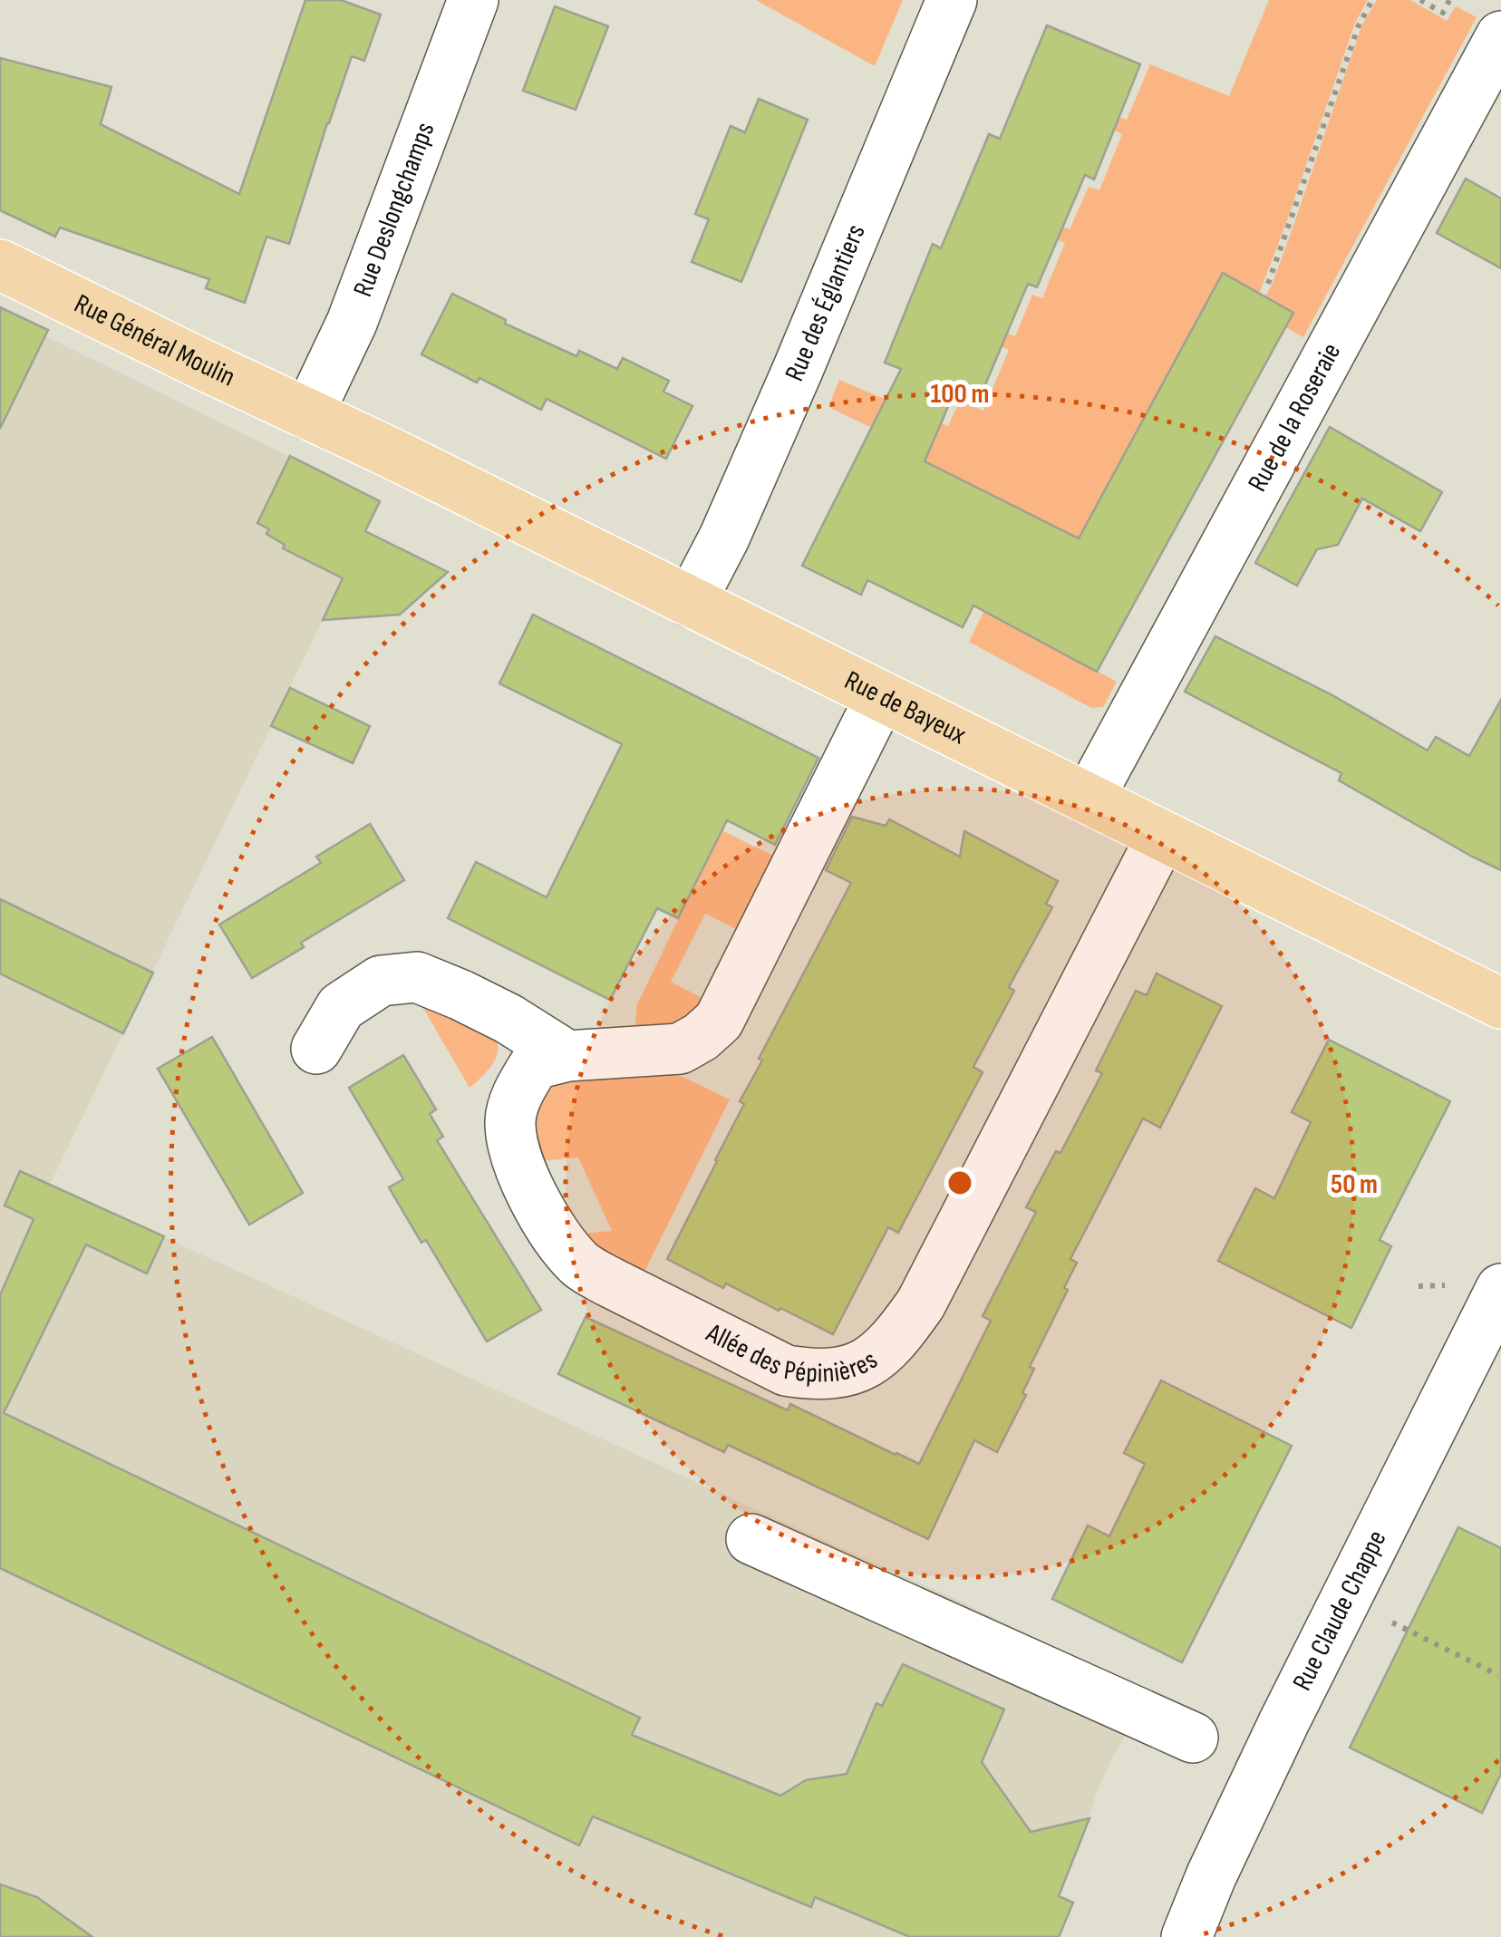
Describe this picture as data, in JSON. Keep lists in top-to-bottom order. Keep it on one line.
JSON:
{"streets":{"main road":["Rue Général Moulin","Rue de Bayeux"],"street":["Rue Deslongchamps","Rue des Églantiers","Rue de la Roseraie","Allée des Pépinières","Rue Claude Chappe"]},"crossings":[["Rue Deslongchamps","Rue Général Moulin"],["Rue Deslongchamps","Rue de Bayeux"],["Rue des Églantiers","Rue de Bayeux"],["Rue Général Moulin","Rue de Bayeux"],["Rue de la Roseraie","Rue de Bayeux"],["Rue de Bayeux","Allée des Pépinières"]],"rings":["100 m","50 m"]}
